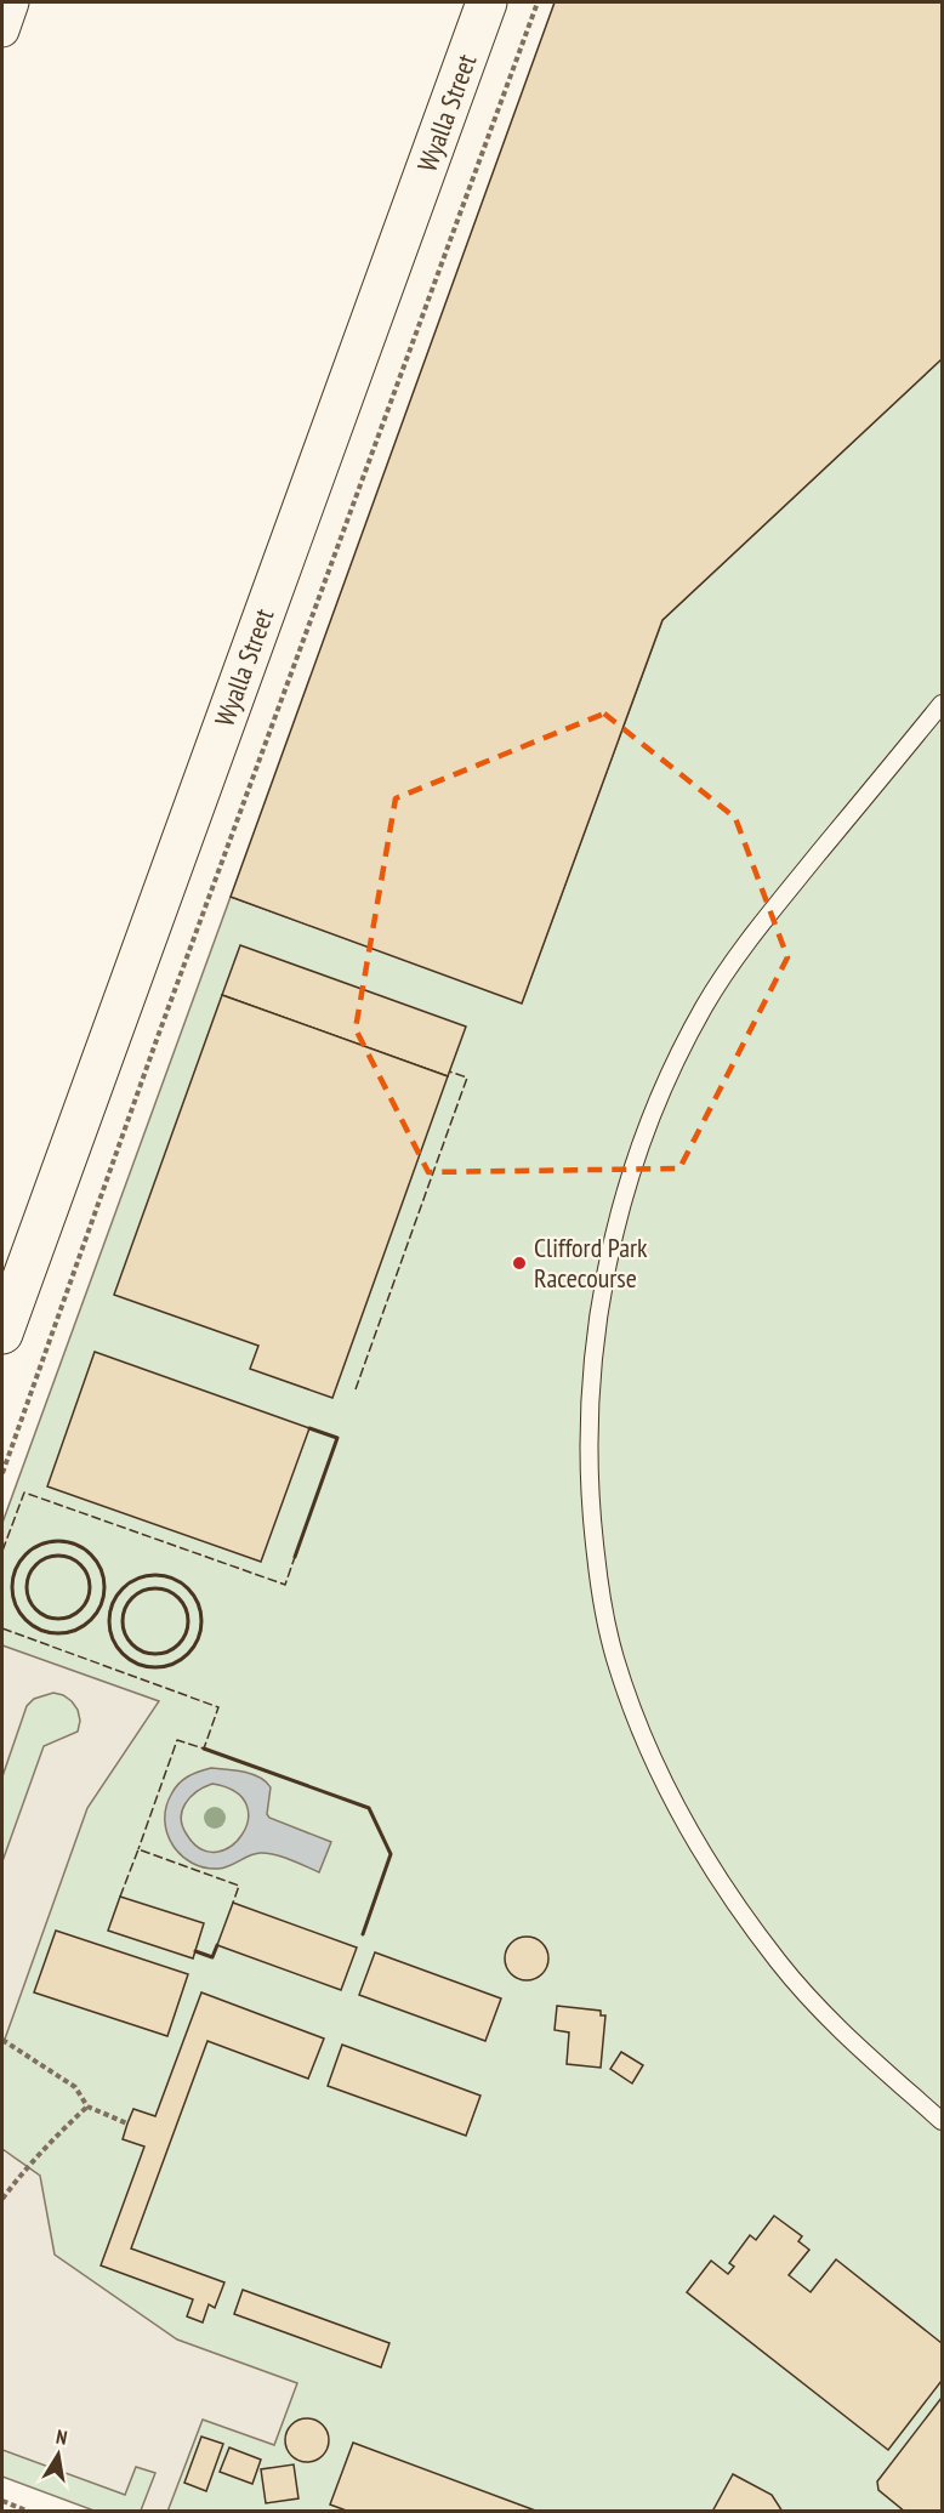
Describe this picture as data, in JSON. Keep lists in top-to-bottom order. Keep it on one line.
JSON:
{"streets":{"street":["Wyalla Street"]},"places":["Clifford Park Racecourse"],"north":"top"}
